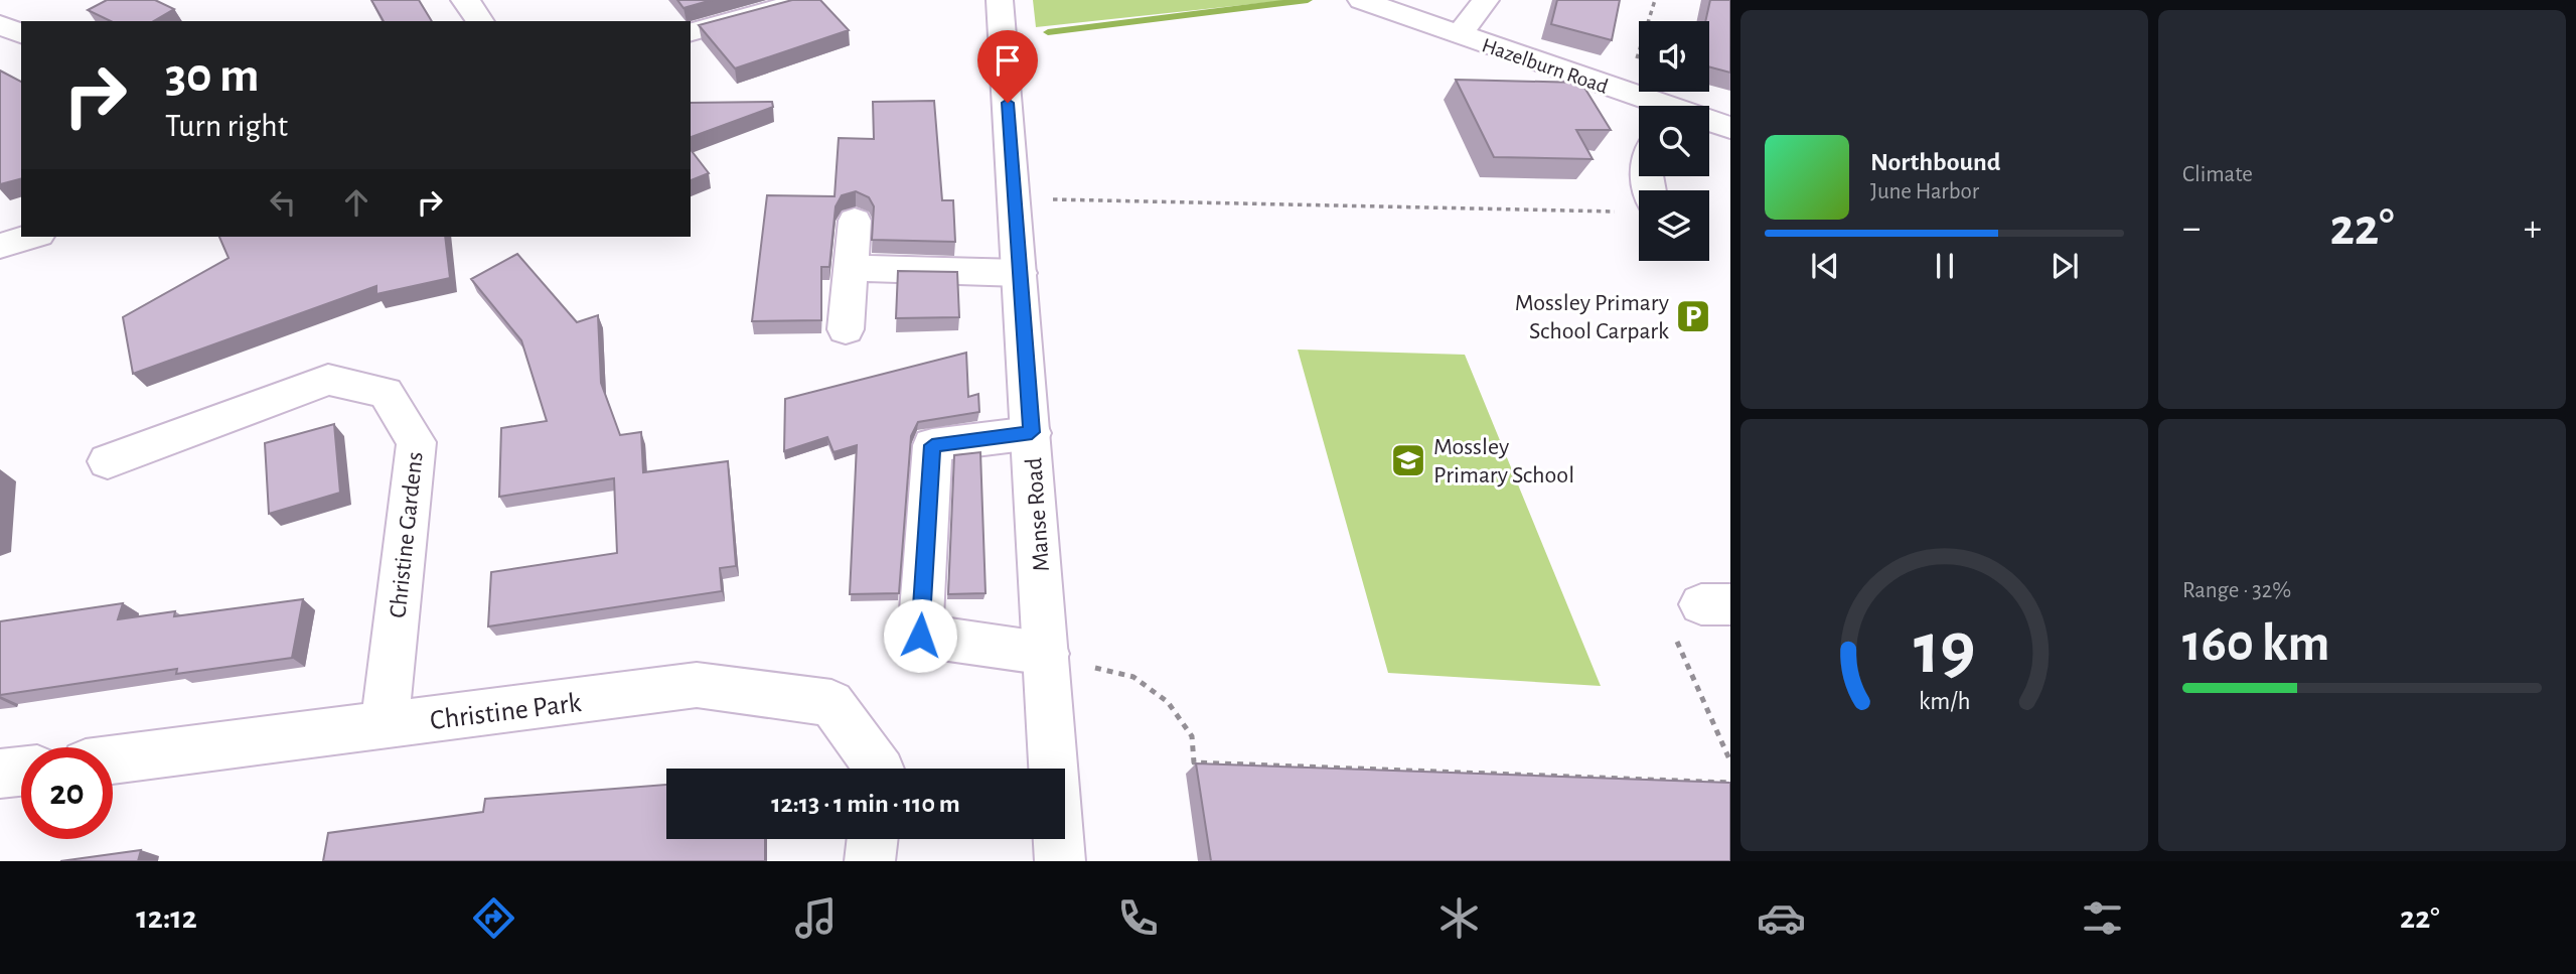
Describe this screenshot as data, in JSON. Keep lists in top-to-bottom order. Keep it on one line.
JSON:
{"streets":{"street":["Hazelburn Road","Manse Road","Christine Gardens","Christine Park"]},"crossings":[["Christine Gardens","Christine Park"]],"places":{"parking":["Mossley Primary School Carpark"],"school or university":["Mossley Primary School"]},"page":{"tile":["Climate",["Range · 32%","160 km"]],"turn":["30 m","Turn right"],"song":["Northbound","June Harbor"],"heat":["−","22°","+"],"limit":"20","trip":"12:13 · 1 min · 110 m","tabs":["12:12","22°"],"gauge":["19","km/h"]}}
